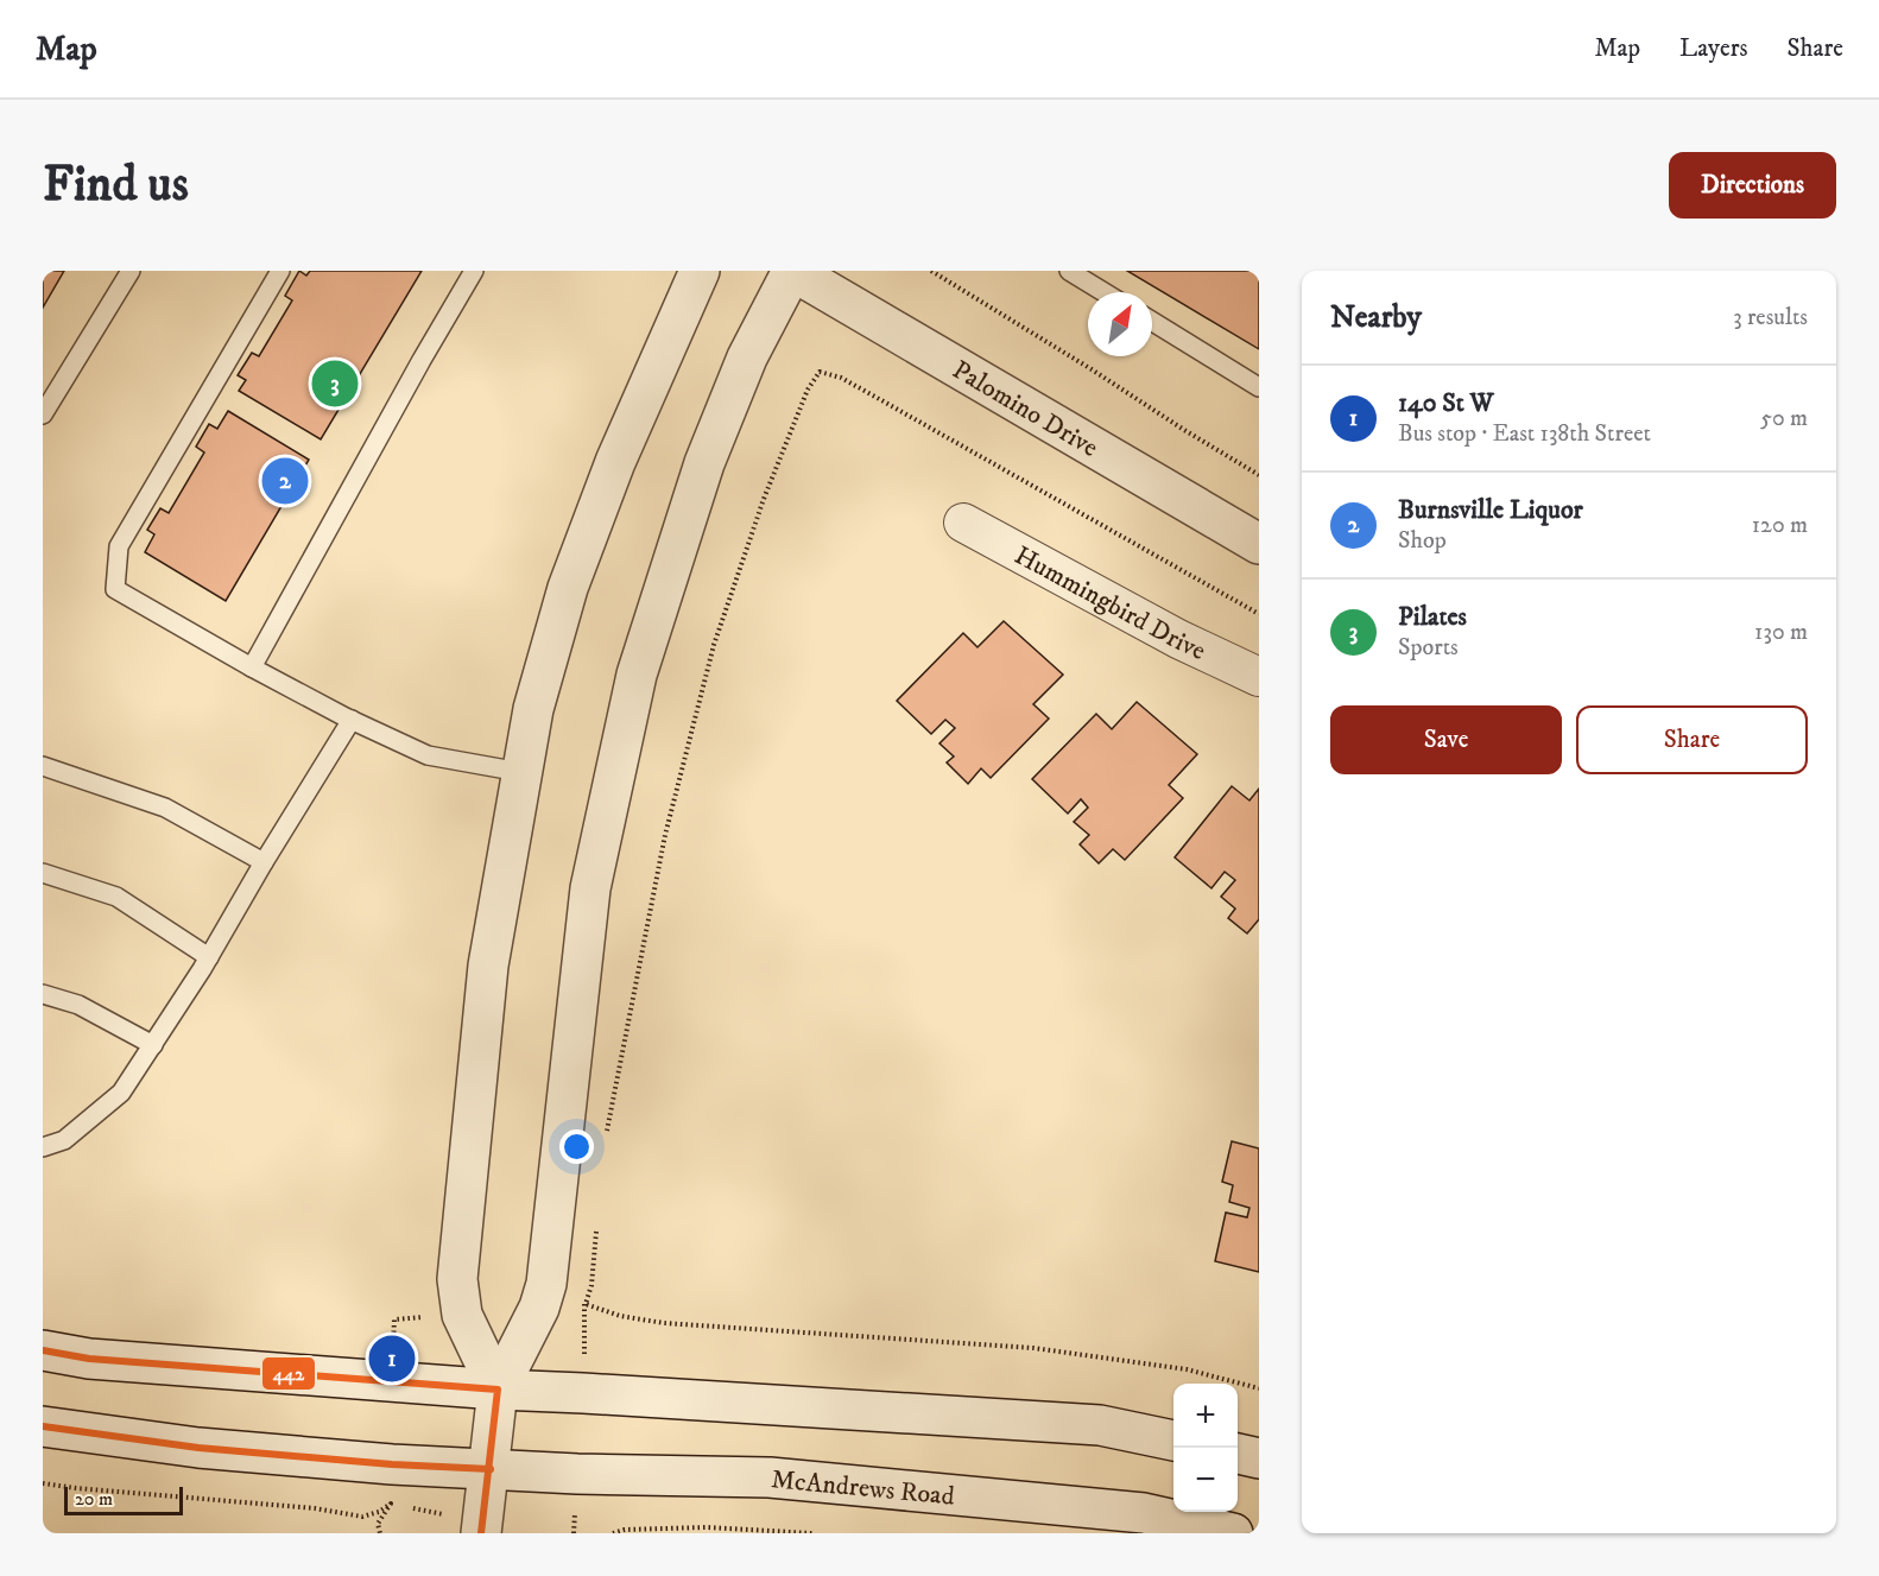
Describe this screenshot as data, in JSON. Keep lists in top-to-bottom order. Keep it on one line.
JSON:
{"streets":{"street":["Palomino Drive","Hummingbird Drive","McAndrews Road"]},"lines":["transit line 442"],"scale_bar":"20 m","north":"top right","page":{"header":"Map","nav":["Map","Layers","Share"],"buttons":["Directions",["Save","Share"]],"title":"Find us","heading":["Nearby","3 results"],"pins":["3","2","1"],"list":[{"mark":"1","name":"140 St W","note":"Bus stop · East 138th Street","value":"50 m"},{"mark":"2","name":"Burnsville Liquor","note":"Shop","value":"120 m"},{"mark":"3","name":"Pilates","note":"Sports","value":"130 m"}],"map_buttons":["+","−"],"scale":"20 m"}}
